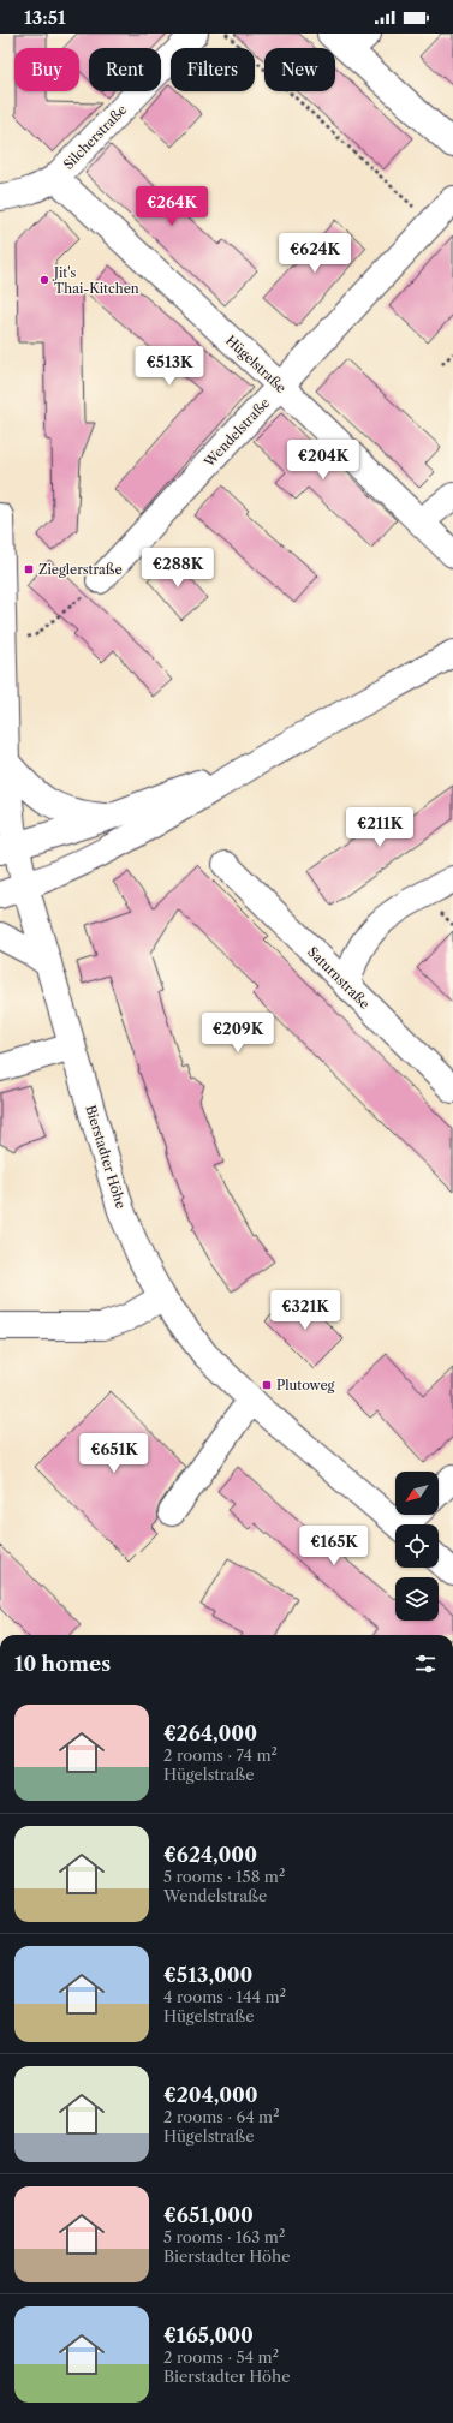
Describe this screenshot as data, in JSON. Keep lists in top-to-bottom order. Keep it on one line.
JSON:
{"streets":{"street":["Silcherstraße","Hügelstraße","Wendelstraße","Saturnstraße","Bierstadter Höhe"]},"crossings":[["Silcherstraße","Hügelstraße"],["Hügelstraße","Wendelstraße"]],"places":{"other":["Jit's Thai-Kitchen"],"transit":["Zieglerstraße","Plutoweg"]},"north":"bottom left","page":{"status":"13:51","chip":["Buy","Rent","Filters","New"],"price":["€264K","€624K","€513K","€204K","€288K","€211K","€209K","€321K","€651K","€165K"],"heading":"10 homes","list":[{"name":"€264,000","note":"2 rooms · 74 m² · Hügelstraße"},{"name":"€624,000","note":"5 rooms · 158 m² · Wendelstraße"},{"name":"€513,000","note":"4 rooms · 144 m² · Hügelstraße"},{"name":"€204,000","note":"2 rooms · 64 m² · Hügelstraße"},{"name":"€651,000","note":"5 rooms · 163 m² · Bierstadter Höhe"},{"name":"€165,000","note":"2 rooms · 54 m² · Bierstadter Höhe"}]}}
